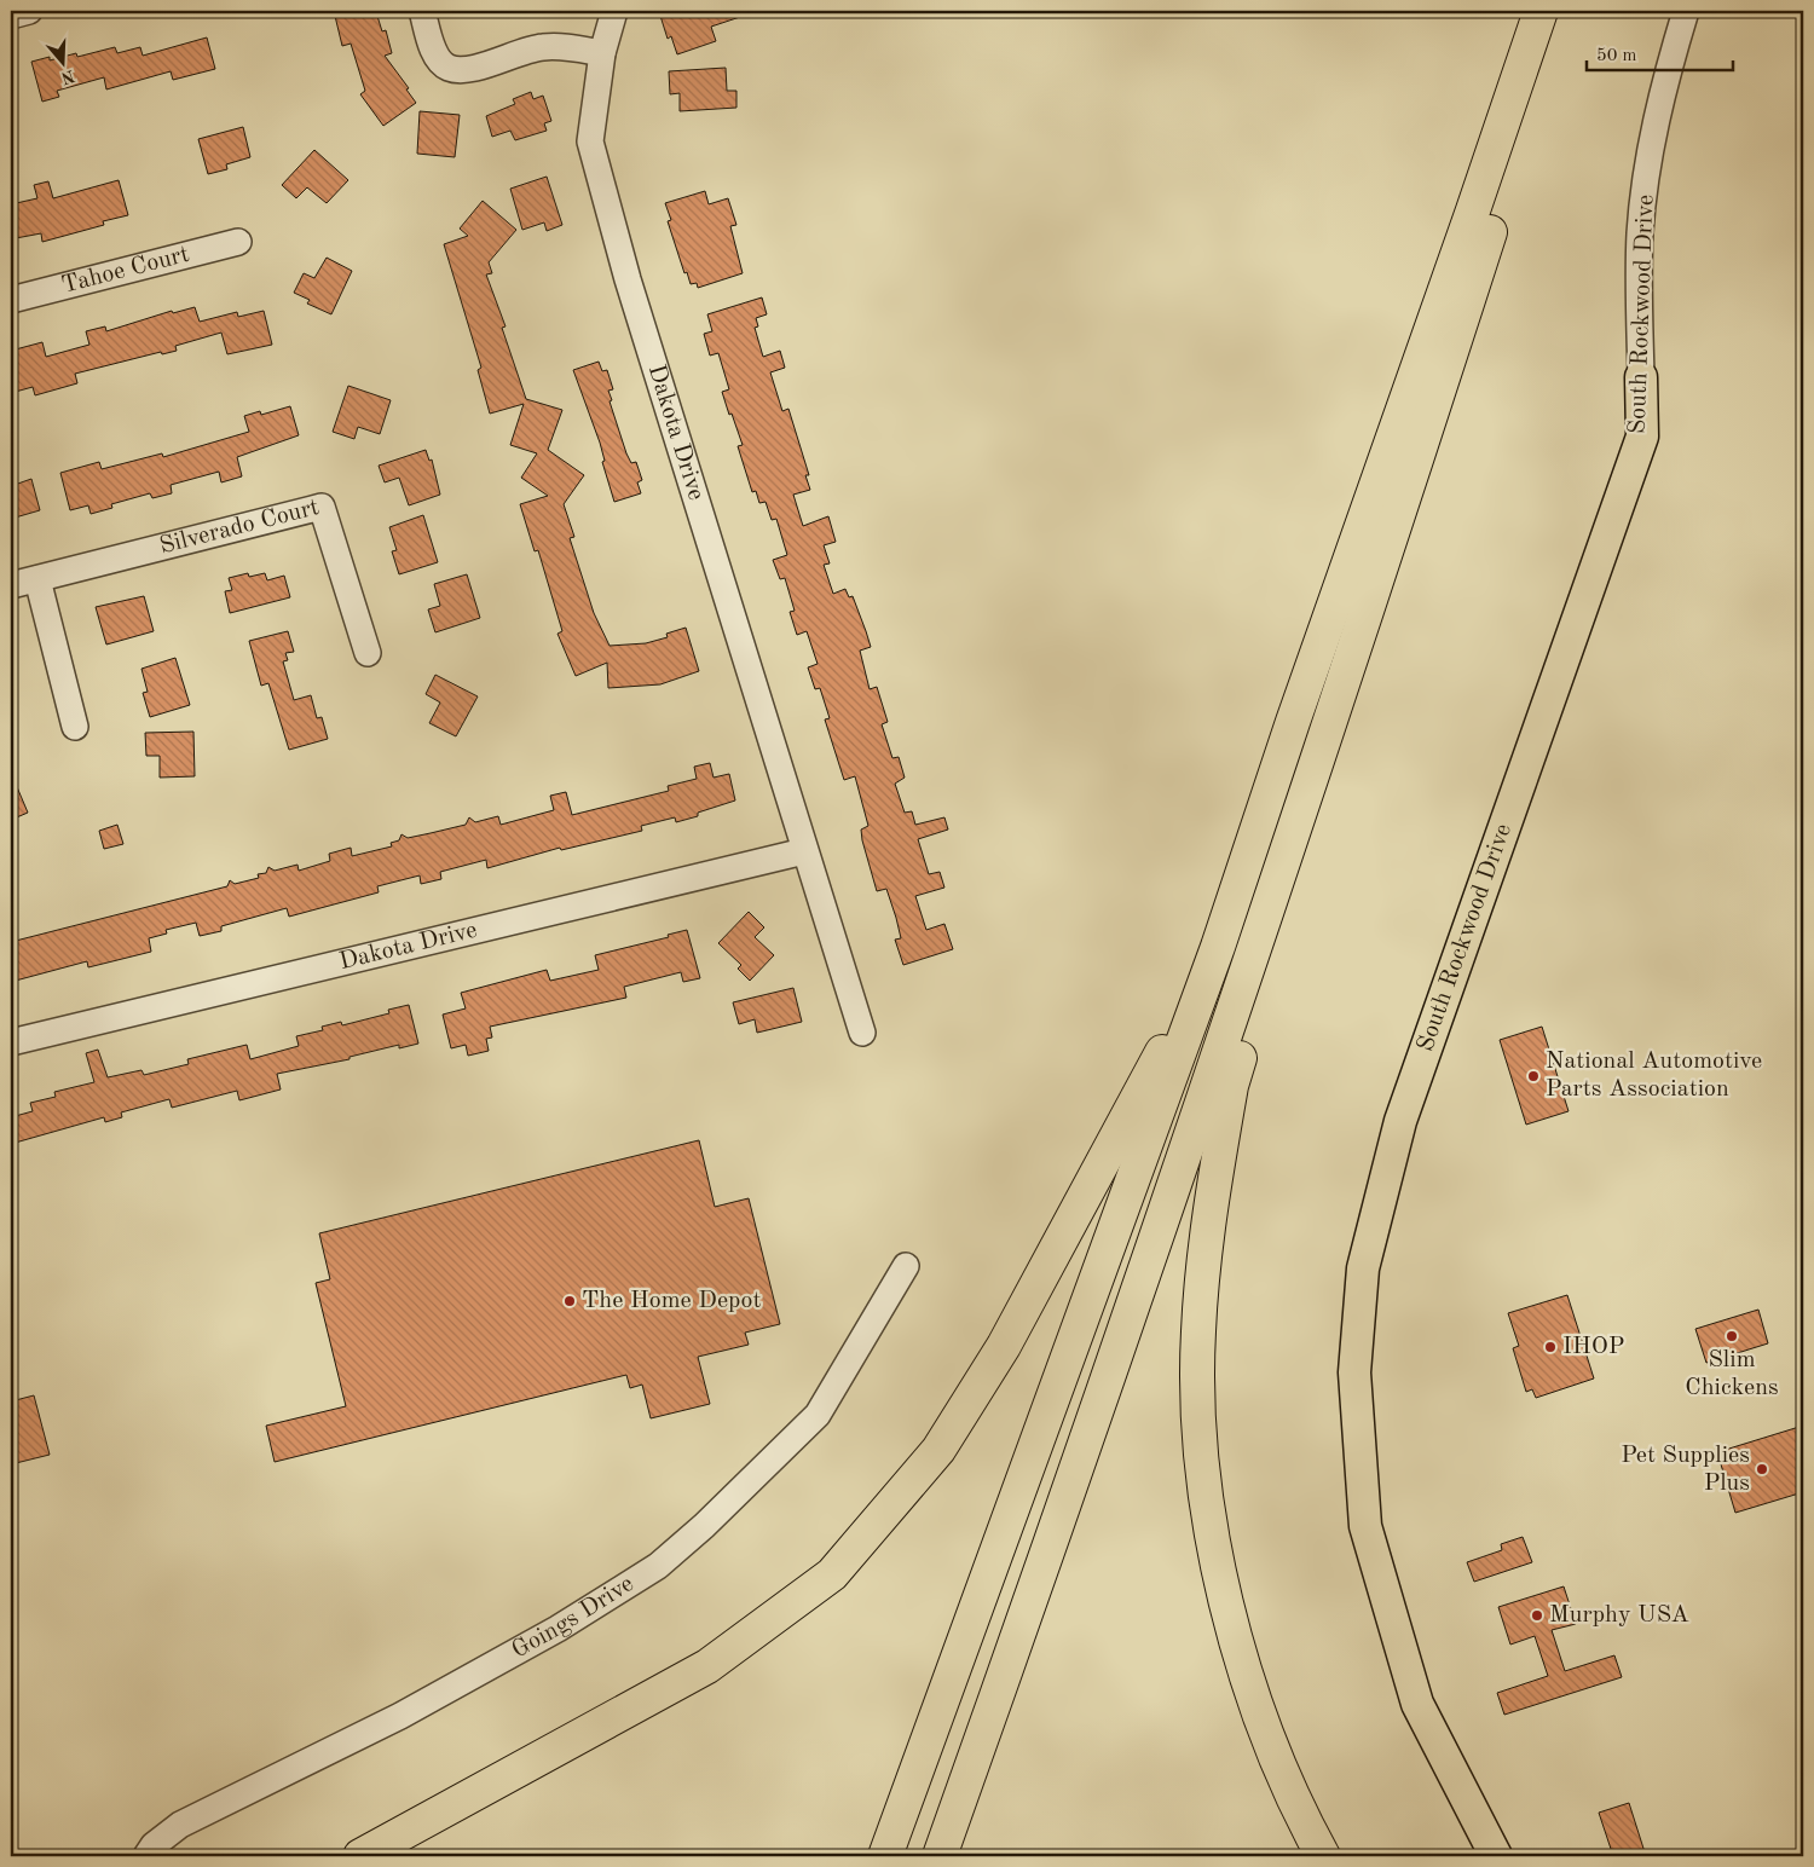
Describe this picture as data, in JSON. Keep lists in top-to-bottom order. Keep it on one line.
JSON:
{"streets":{"main road":["South Rockwood Drive"],"street":["Tahoe Court","Dakota Drive","Silverado Court","Goings Drive"]},"places":["National Automotive Parts Association","The Home Depot","Slim Chickens","IHOP","Pet Supplies Plus","Murphy USA"],"scale_bar":"50 m","north":"bottom"}
